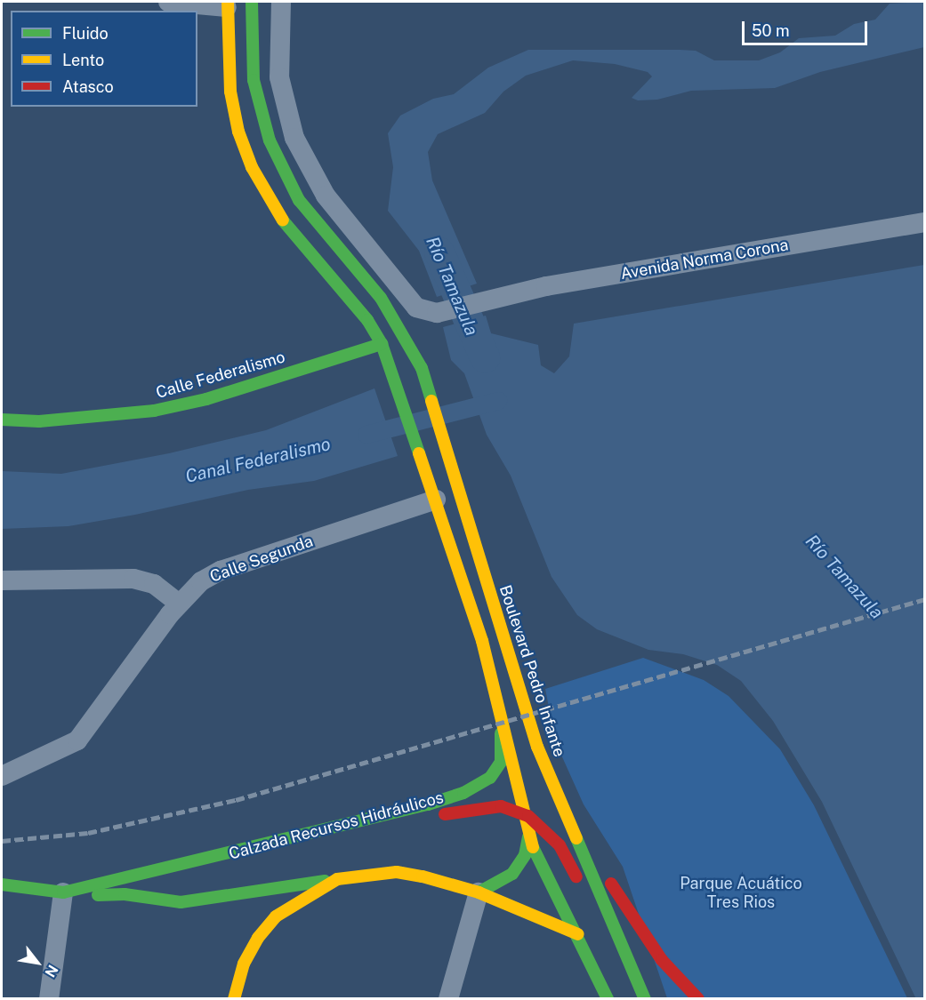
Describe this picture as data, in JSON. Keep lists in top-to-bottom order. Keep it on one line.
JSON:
{"streets":{"main road":["Calle Federalismo","Boulevard Pedro Infante","Calzada Recursos Hidráulicos"],"street":["Avenida Norma Corona","Calle Segunda"]},"water":["Río Tamazula","Canal Federalismo"],"parks":["Parque Acuático Tres Rios"],"legend":["Fluido","Lento","Atasco"],"scale_bar":"50 m","north":"bottom right"}
